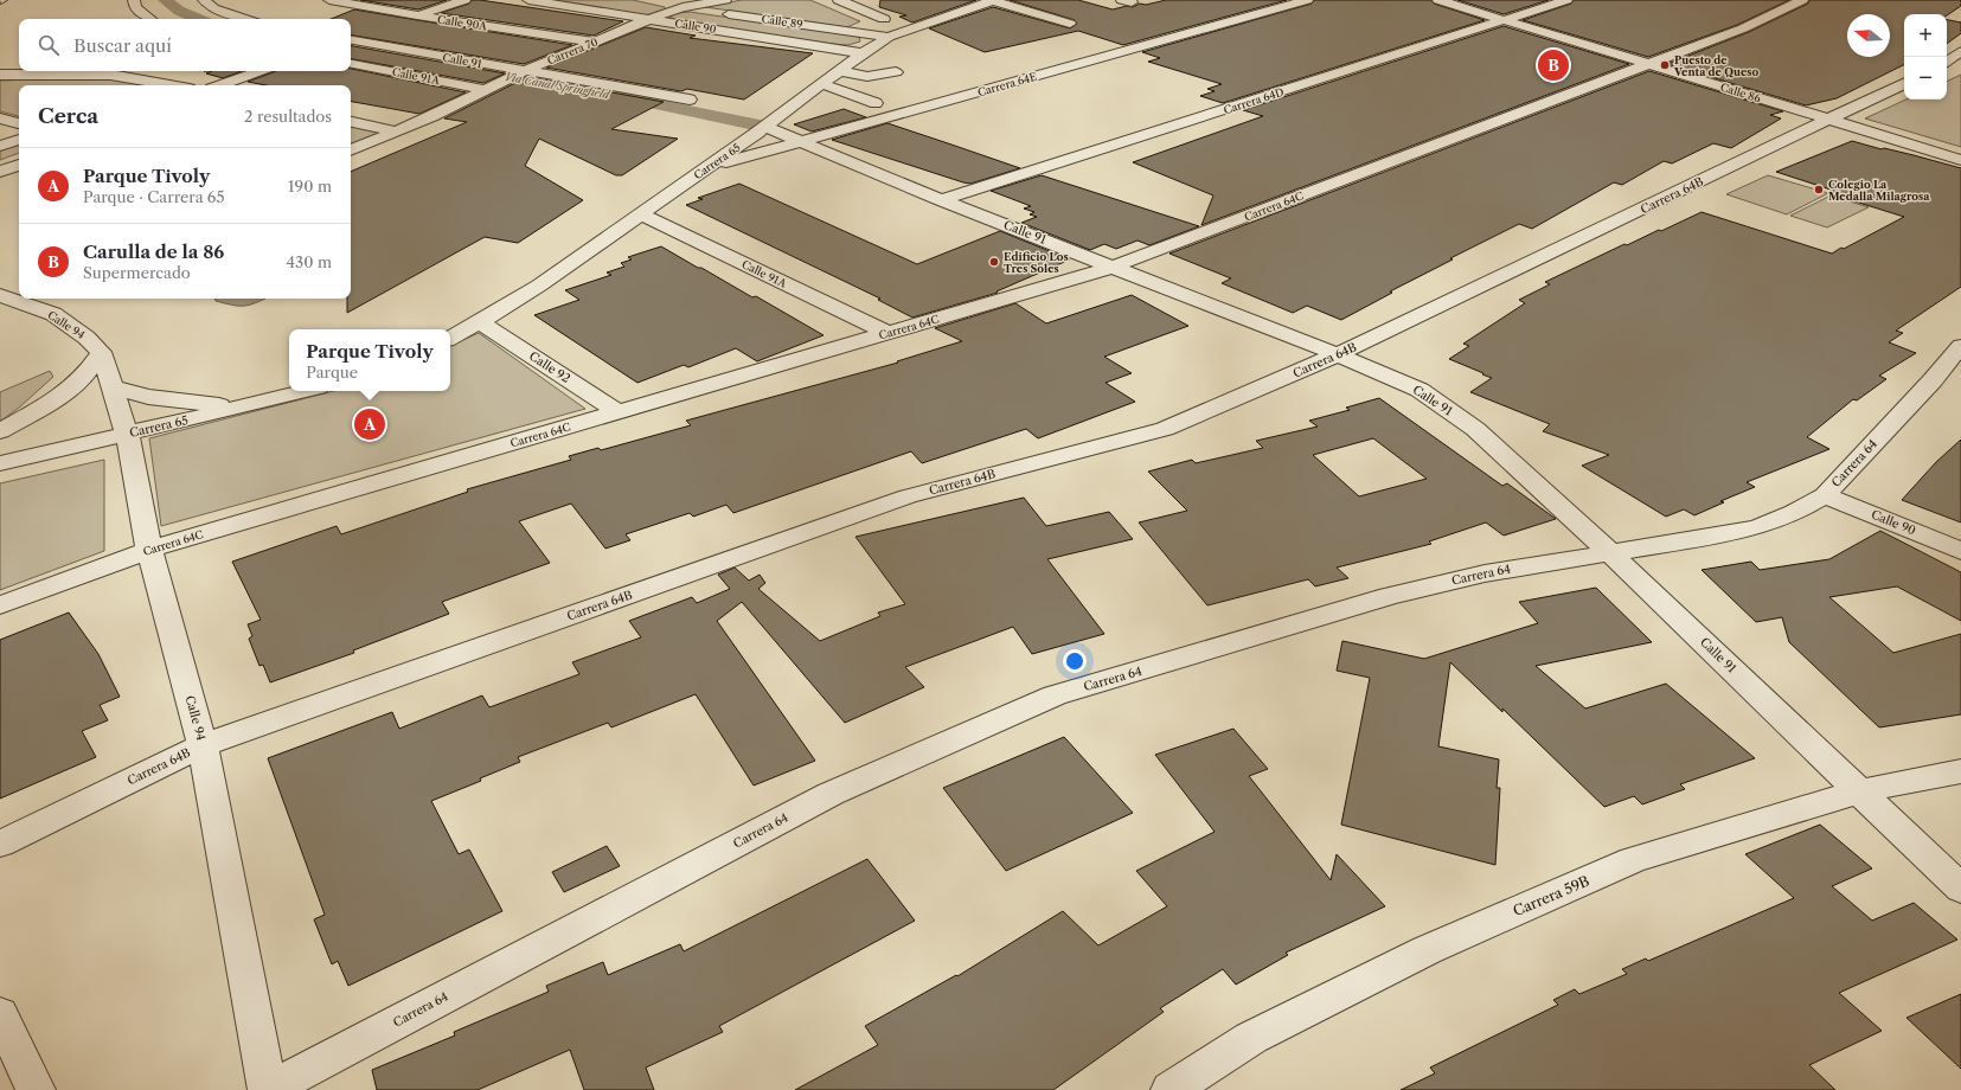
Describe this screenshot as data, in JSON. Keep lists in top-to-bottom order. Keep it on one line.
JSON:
{"streets":{"street":["Calle 89","Calle 90A","Calle 90","Carrera 70","Calle 91","Calle 91A","Carrera 64E","Calle 86","Carrera 64D","Carrera 65","Carrera 64B","Carrera 64C","Calle 94","Calle 92","Carrera 64","Carrera 59B"]},"crossings":[["Calle 89","Carrera 70"],["Calle 89","Carrera 65"],["Calle 90A","Carrera 70"],["Calle 90","Carrera 70"],["Calle 90","Carrera 65"],["Calle 90","Carrera 64"],["Carrera 70","Calle 91"],["Carrera 70","Calle 91A"],["Calle 91","Carrera 64E"],["Calle 91","Carrera 64D"],["Calle 91","Carrera 65"],["Calle 91","Carrera 64B"],["Calle 91","Carrera 64C"],["Calle 91","Carrera 64"],["Calle 91","Carrera 59B"],["Calle 91A","Carrera 65"],["Calle 91A","Carrera 64C"],["Carrera 64E","Carrera 65"],["Calle 86","Carrera 64D"],["Calle 86","Carrera 64B"],["Calle 86","Carrera 64C"],["Carrera 65","Calle 94"],["Carrera 65","Calle 92"],["Carrera 64B","Calle 94"],["Carrera 64C","Calle 94"],["Carrera 64C","Calle 92"],["Calle 94","Carrera 64"]],"water":["Via Canal Springfield"],"places":["Puesto de Venta de Queso","Colegio La Medalla Milagrosa","Edificio Los Tres Soles"],"north":"left","page":{"map_buttons":["+","−"],"search":"Buscar aquí","pins":["B","A"],"heading":["Cerca","2 resultados"],"list":[{"mark":"A","name":"Parque Tivoly","note":"Parque · Carrera 65","value":"190 m"},{"mark":"B","name":"Carulla de la 86","note":"Supermercado","value":"430 m"}],"popup":["Parque Tivoly","Parque"]}}
